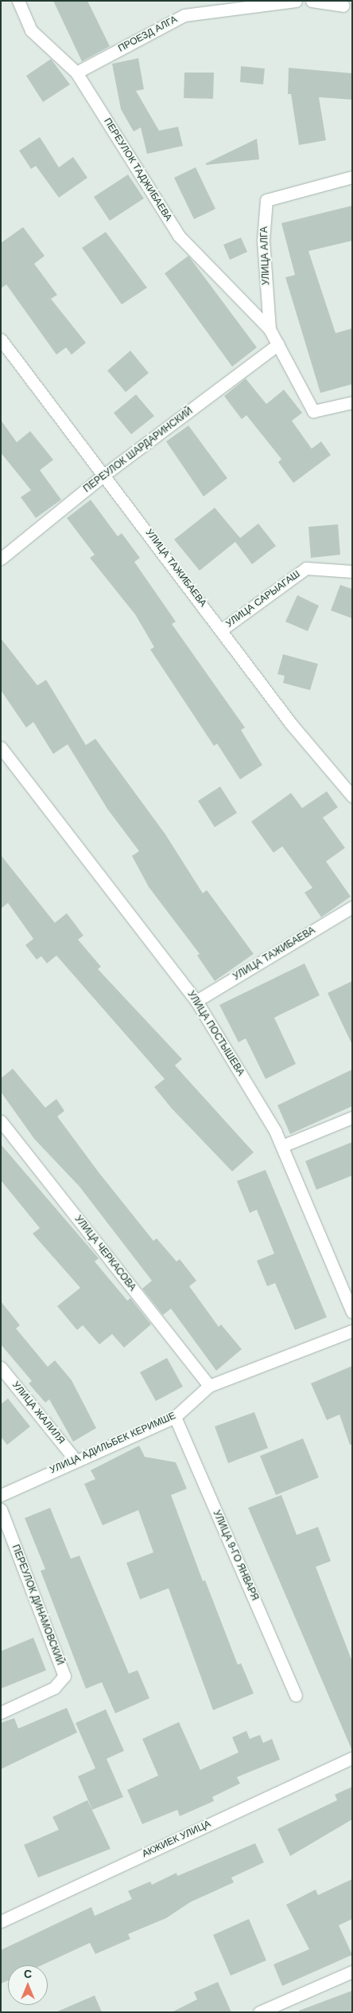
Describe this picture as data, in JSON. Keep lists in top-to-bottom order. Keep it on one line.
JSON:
{"streets":{"street":["ПРОЕЗД АЛГА","ПЕРЕУЛОК ТАДЖИБАЕВА","УЛИЦА АЛГА","ПЕРЕУЛОК ШАРДАРИНСКИЙ","УЛИЦА ТАЖИБАЕВА","УЛИЦА САРЫАГАШ","УЛИЦА ПОСТЫШЕВА","УЛИЦА ЧЕРКАСОВА","УЛИЦА ЖАЛИЛЯ","УЛИЦА АДИЛЬБЕК КЕРИМШЕ","УЛИЦА 9-ГО ЯНВАРЯ","ПЕРЕУЛОК ДИНАМОВСКИЙ","АКЖИЕК УЛИЦА"]},"crossings":[["ПРОЕЗД АЛГА","ПЕРЕУЛОК ТАДЖИБАЕВА"],["ПЕРЕУЛОК ТАДЖИБАЕВА","УЛИЦА АЛГА"],["ПЕРЕУЛОК ШАРДАРИНСКИЙ","УЛИЦА ТАЖИБАЕВА"],["УЛИЦА ТАЖИБАЕВА","УЛИЦА САРЫАГАШ"],["УЛИЦА ТАЖИБАЕВА","УЛИЦА ПОСТЫШЕВА"],["УЛИЦА ЧЕРКАСОВА","УЛИЦА АДИЛЬБЕК КЕРИМШЕ"],["УЛИЦА ЖАЛИЛЯ","УЛИЦА АДИЛЬБЕК КЕРИМШЕ"],["УЛИЦА АДИЛЬБЕК КЕРИМШЕ","УЛИЦА 9-ГО ЯНВАРЯ"]],"north":"top"}
